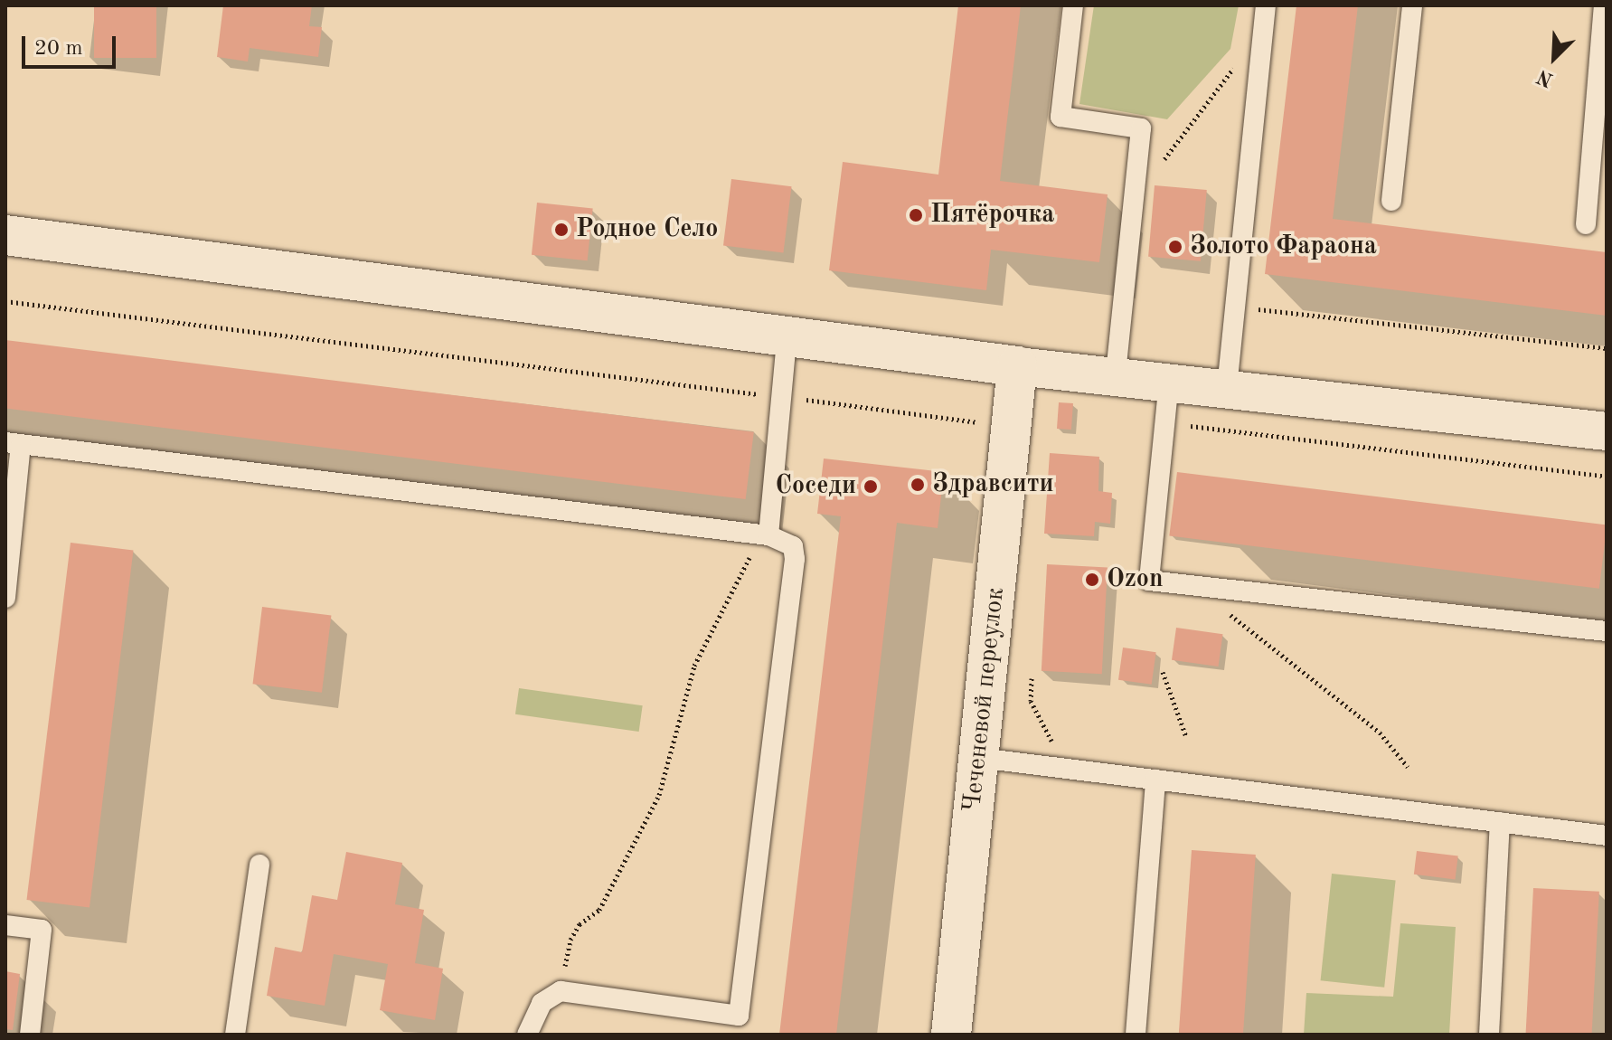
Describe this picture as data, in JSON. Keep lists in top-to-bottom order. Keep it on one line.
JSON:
{"streets":{"street":["Чеченевой переулок"]},"places":["Пятёрочка","Родное Село","Золото Фараона","Здравсити","Соседи","Ozon"],"scale_bar":"20 m","north":"bottom left"}
